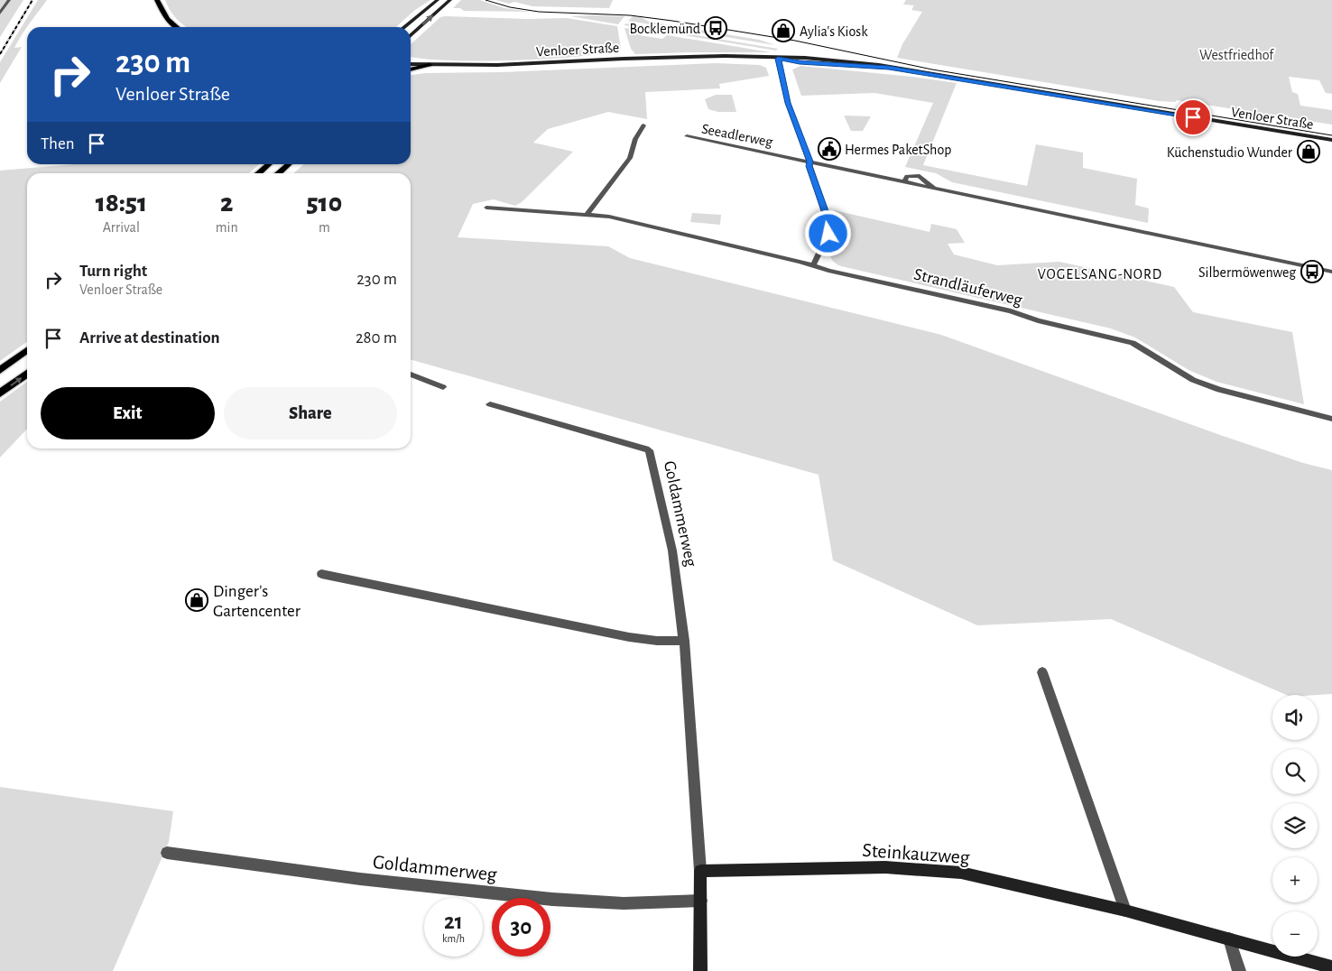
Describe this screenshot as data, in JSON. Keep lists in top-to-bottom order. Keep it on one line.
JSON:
{"streets":{"main road":["Venloer Straße","Goldammerweg","Steinkauzweg"],"street":["Seeadlerweg","Strandläuferweg"]},"crossings":[["Venloer Straße","Seeadlerweg"],["Seeadlerweg","Strandläuferweg"],["Goldammerweg","Steinkauzweg"]],"districts":["VOGELSANG-NORD"],"parks":["Westfriedhof"],"places":{"bus stop":["Bocklemünd","Silbermöwenweg"],"shop":["Aylia's Kiosk","Küchenstudio Wunder","Dinger's Gartencenter"],"public building":["Hermes PaketShop"]},"page":{"turn":["230 m","Venloer Straße"],"then":"Then","eta":["18:51","Arrival","2","min","510","m"],"list":[{"name":"Turn right","note":"Venloer Straße","value":"230 m"},{"name":"Arrive at destination","value":"280 m"}],"buttons":["Exit","Share"],"map_buttons":["+","−"],"speed":"21 km/h","limit":"30"}}
